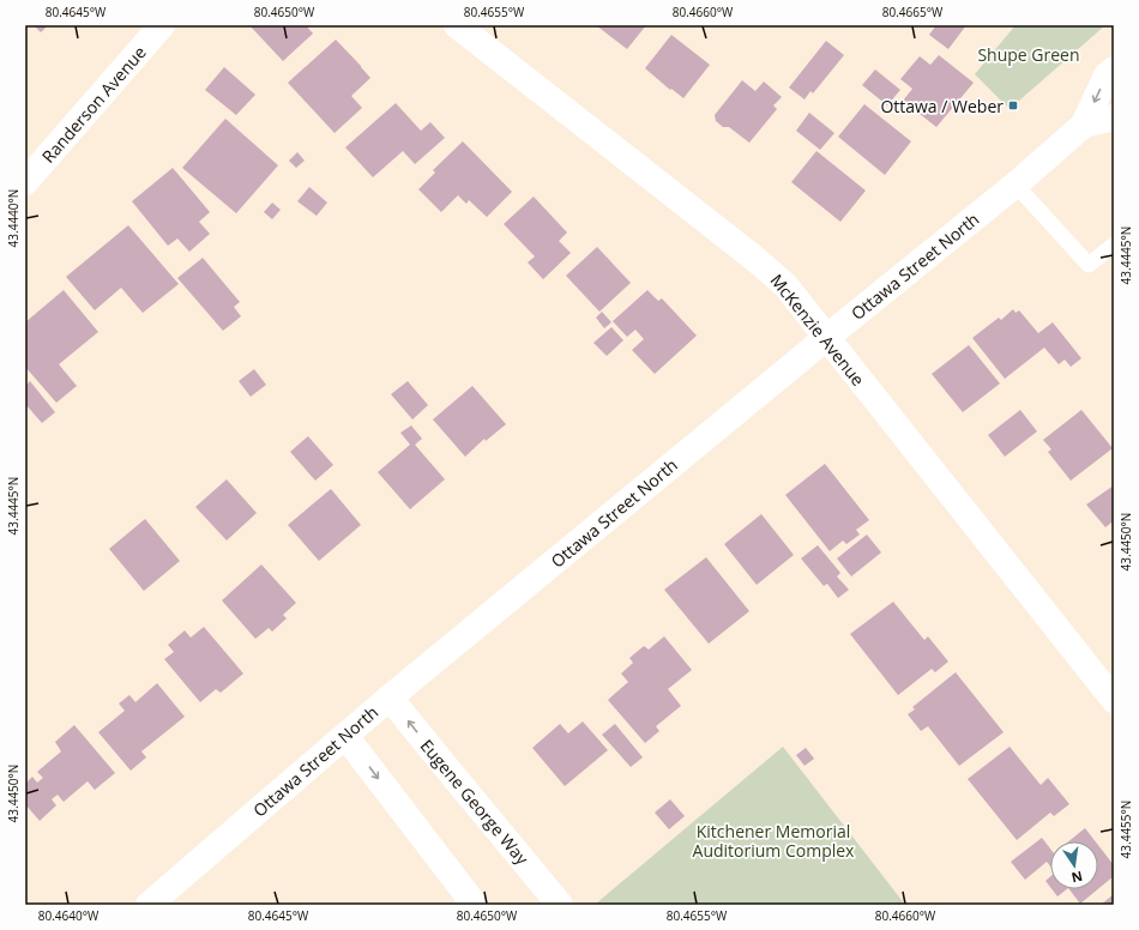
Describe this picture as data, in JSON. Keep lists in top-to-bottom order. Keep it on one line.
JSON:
{"streets":{"street":["Randerson Avenue","Ottawa Street North","McKenzie Avenue","Eugene George Way"]},"crossings":[["Ottawa Street North","McKenzie Avenue"],["Ottawa Street North","Eugene George Way"]],"parks":["Shupe Green","Kitchener Memorial Auditorium Complex"],"places":{"transit":["Ottawa / Weber"]},"north":"bottom","coordinates":["80.4645°W","80.4650°W","80.4655°W","80.4660°W","80.4665°W","43.4440°N","43.4445°N","43.4450°N","43.4455°N","80.4640°W"]}
